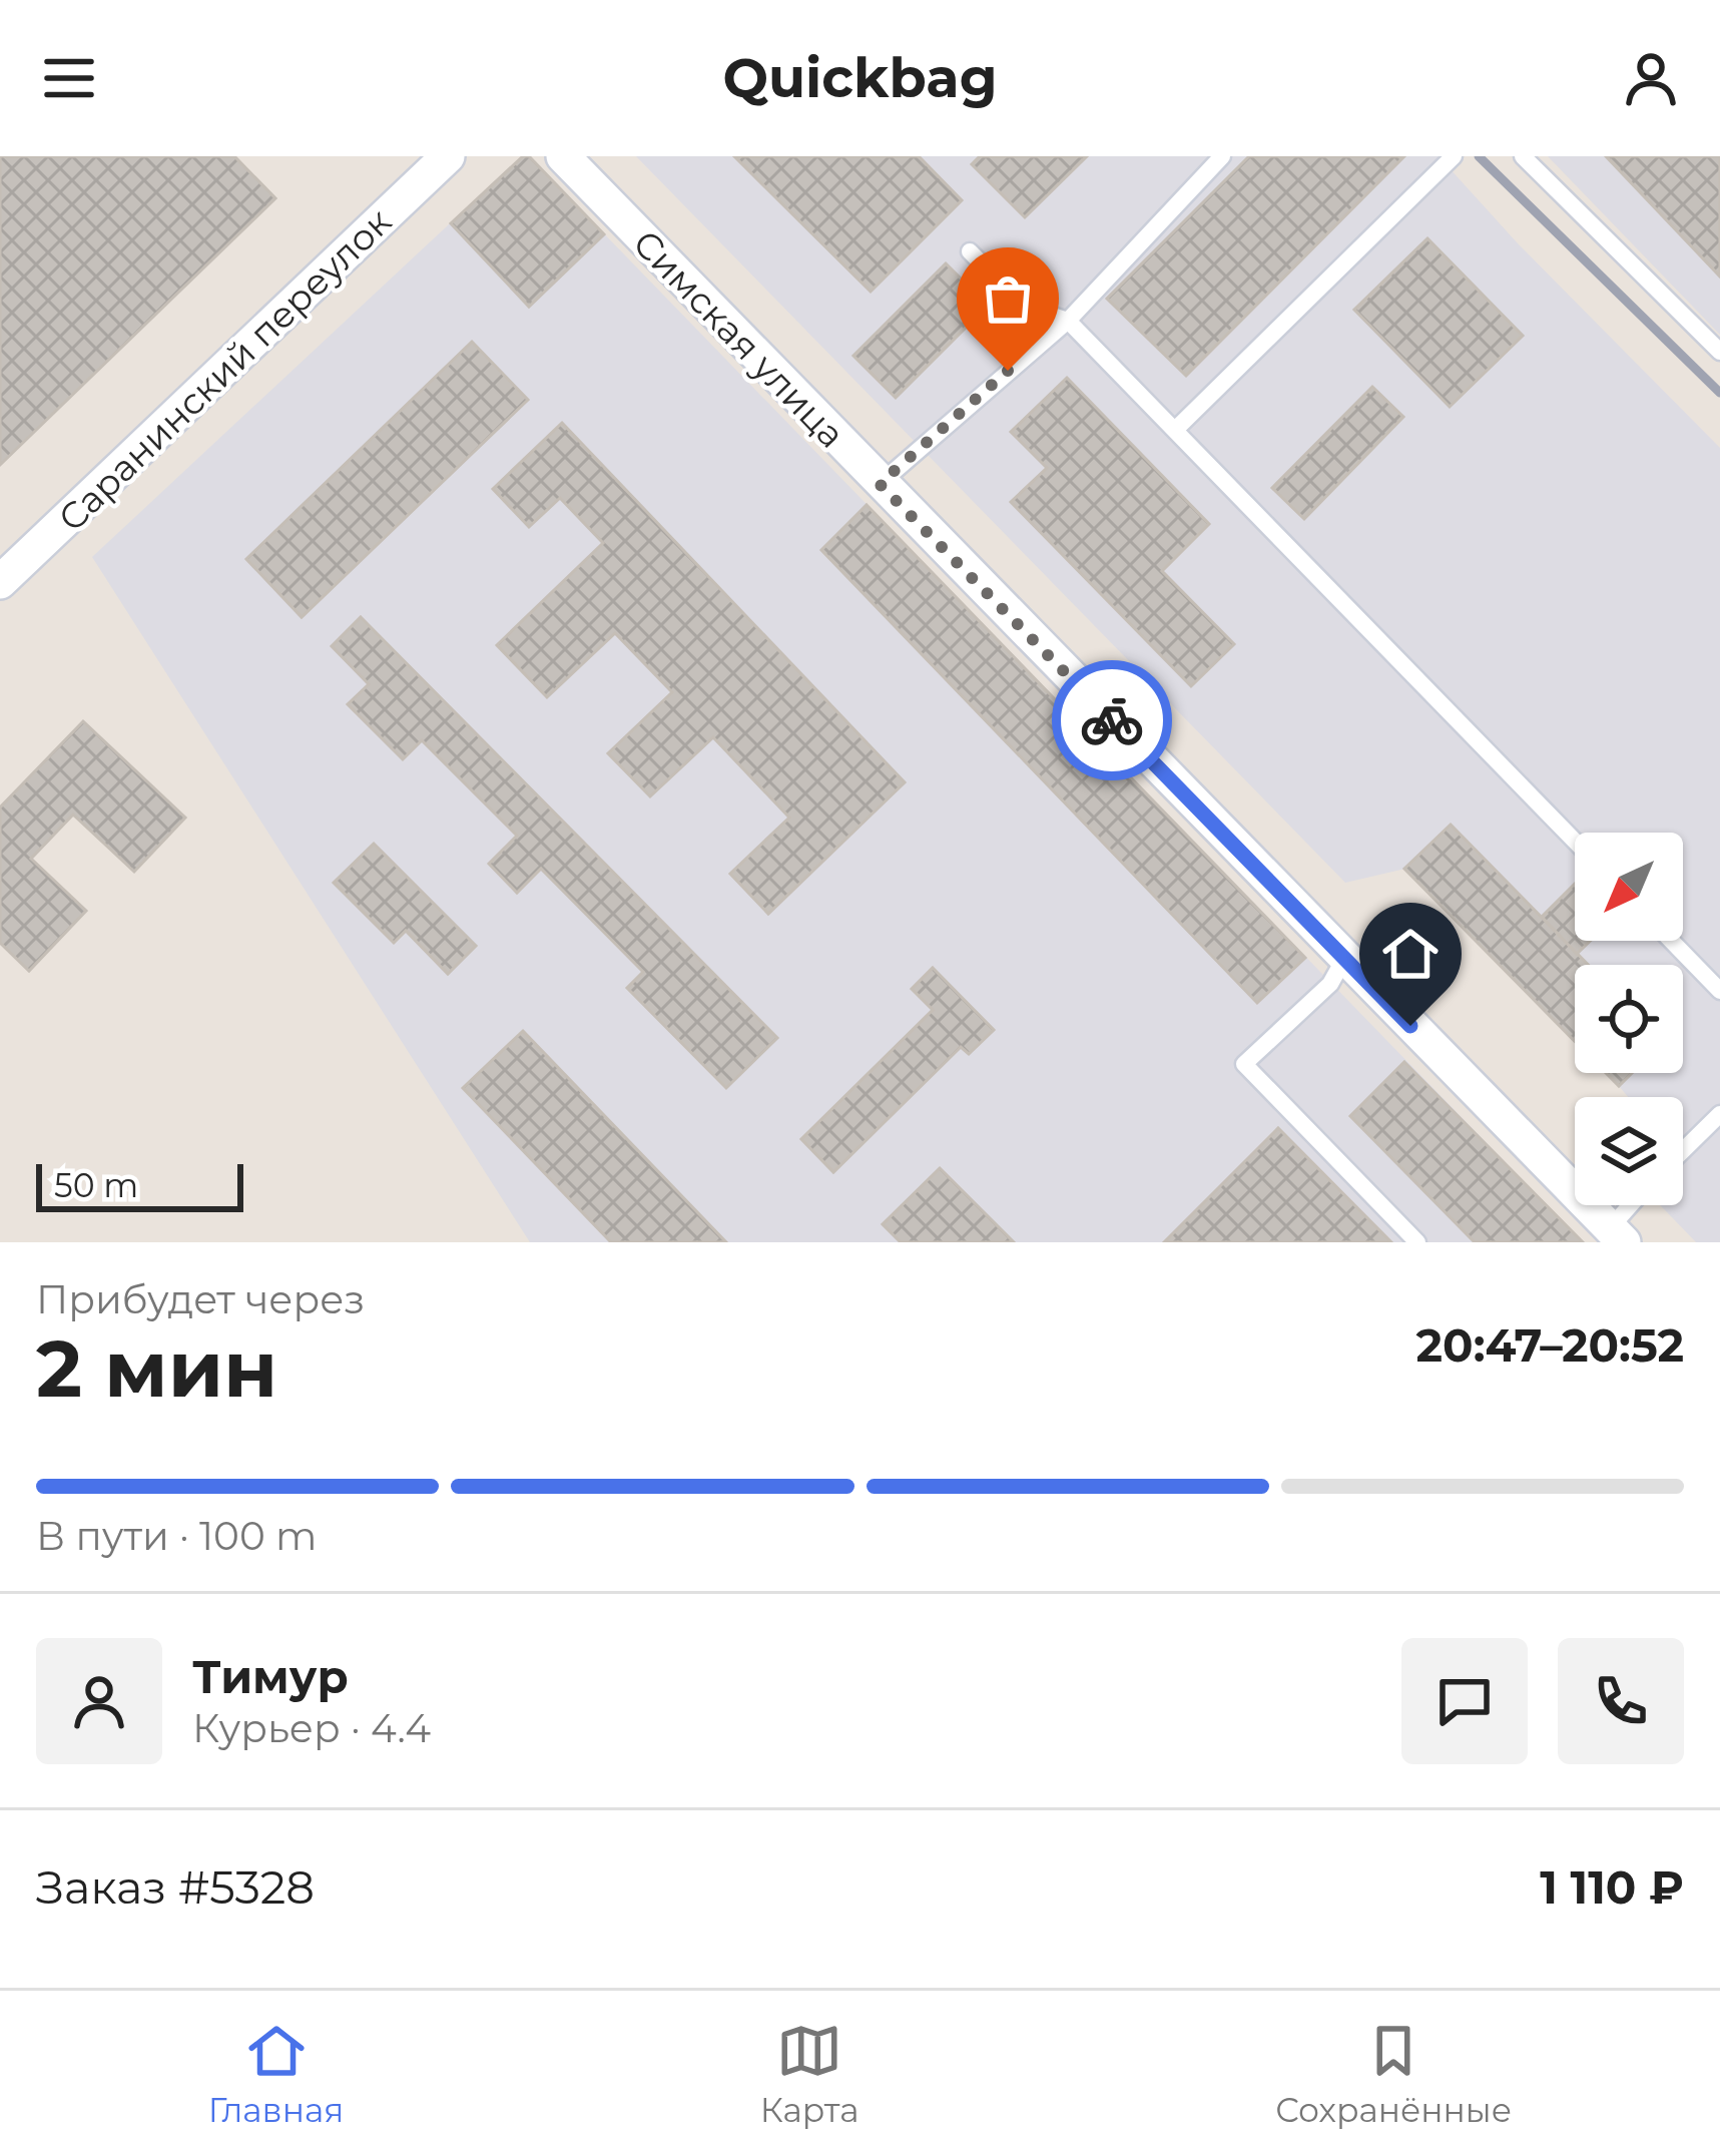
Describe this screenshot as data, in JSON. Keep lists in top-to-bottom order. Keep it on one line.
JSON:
{"streets":{"street":["Симская улица","Саранинский переулок"]},"scale_bar":"50 m","north":"bottom left","page":{"header":"Quickbag","scale":"50 m","heading":["2 мин","Прибудет через","20:47–20:52"],"panel":["Тимур","Курьер · 4.4","Заказ #5328","1 110 ₽"],"bar":"В пути · 100 m","tabs":["Главная","Карта","Сохранённые"]}}
